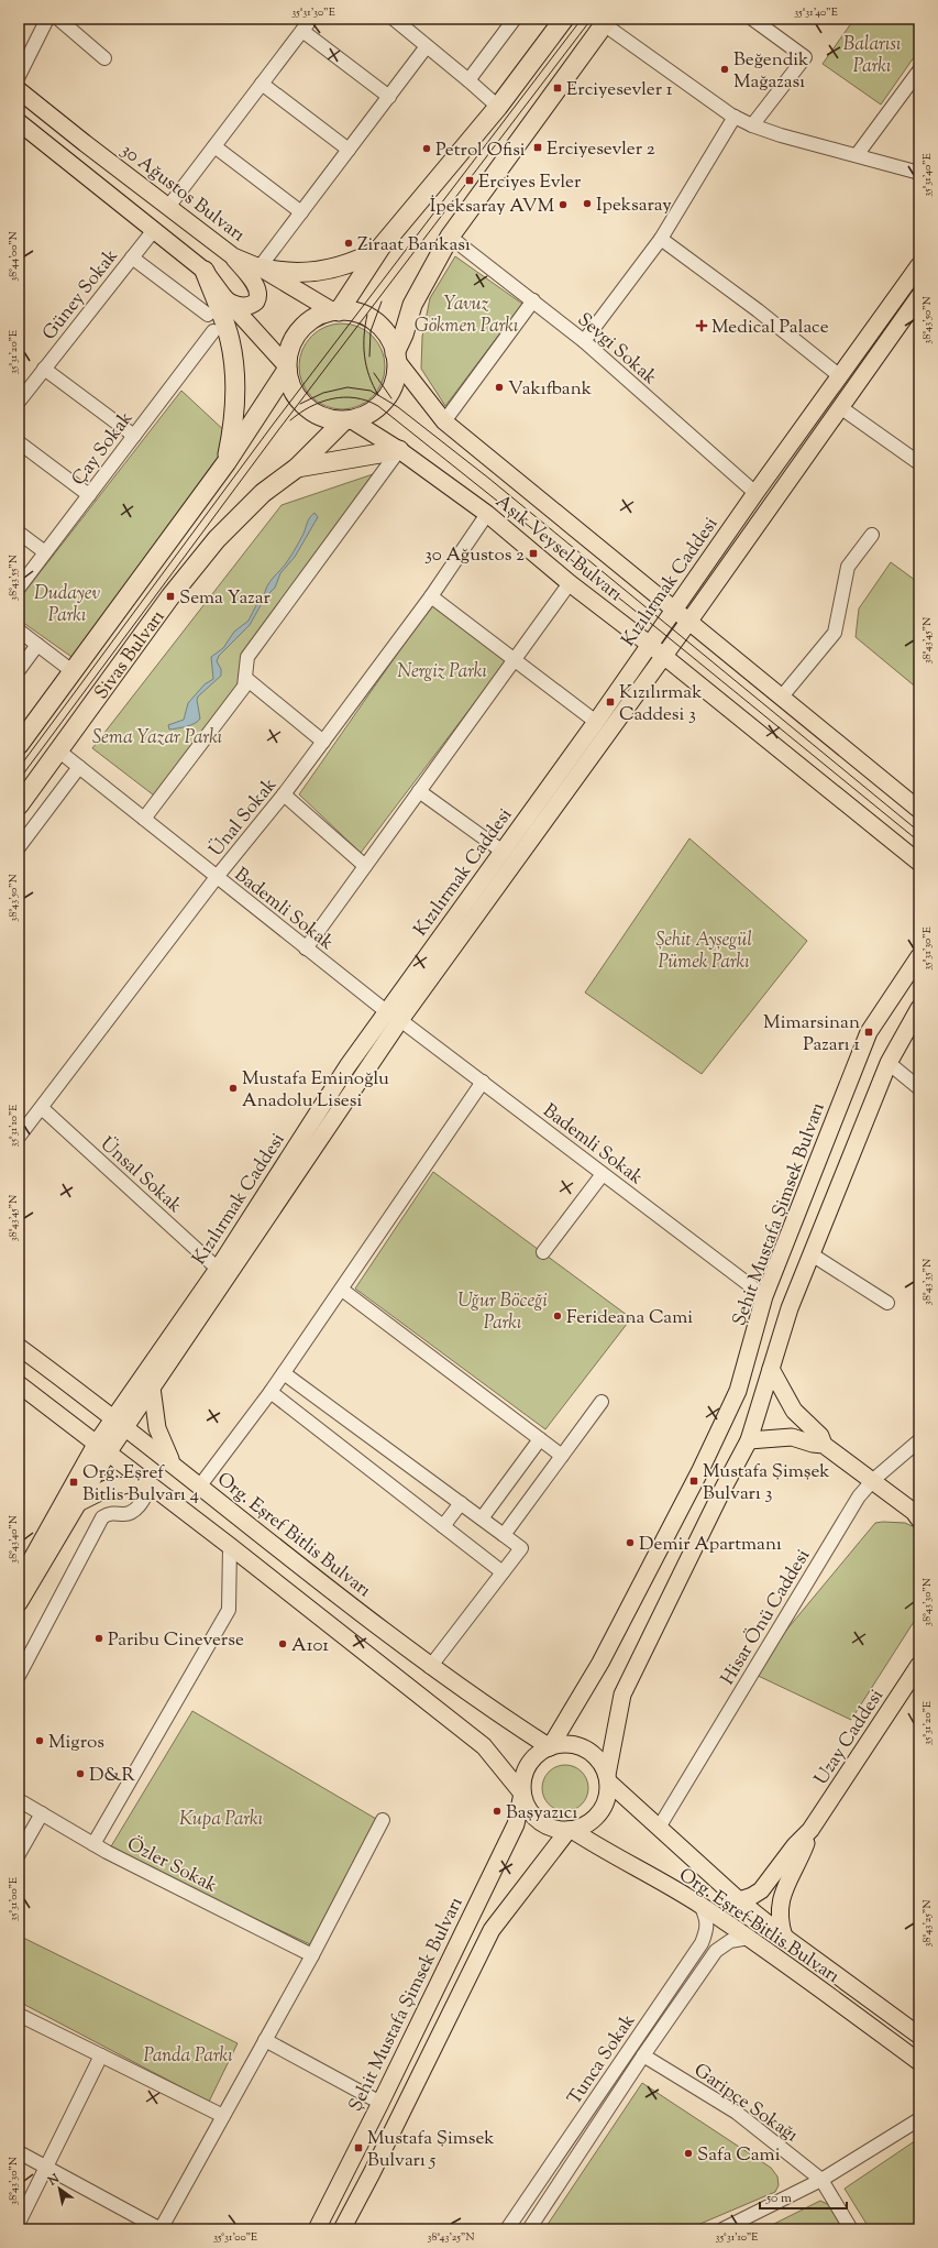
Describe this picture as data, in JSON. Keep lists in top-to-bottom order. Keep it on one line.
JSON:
{"streets":{"highway":["Sivas Bulvarı"],"main road":["30 Ağustos Bulvarı","Aşık Veysel Bulvarı","Kızılırmak Caddesi","Şehit Mustafa Şimsek Bulvarı","Org. Eşref Bitlis Bulvarı","Uzay Caddesi"],"street":["Güney Sokak","Sevgi Sokak","Çay Sokak","Ünal Sokak","Bademli Sokak","Ünsal Sokak","Hisar Önü Caddesi","Özler Sokak","Tunca Sokak","Garipçe Sokağı"]},"crossings":[["30 Ağustos Bulvarı","Aşık Veysel Bulvarı"],["30 Ağustos Bulvarı","Sivas Bulvarı"],["Sevgi Sokak","Kızılırmak Caddesi"],["Aşık Veysel Bulvarı","Kızılırmak Caddesi"],["Aşık Veysel Bulvarı","Sivas Bulvarı"],["Aşık Veysel Bulvarı","Ünal Sokak"],["Kızılırmak Caddesi","Bademli Sokak"],["Kızılırmak Caddesi","Ünsal Sokak"],["Kızılırmak Caddesi","Org. Eşref Bitlis Bulvarı"],["Sivas Bulvarı","Bademli Sokak"],["Ünal Sokak","Bademli Sokak"],["Ünal Sokak","Ünsal Sokak"],["Bademli Sokak","Şehit Mustafa Şimsek Bulvarı"],["Şehit Mustafa Şimsek Bulvarı","Org. Eşref Bitlis Bulvarı"],["Org. Eşref Bitlis Bulvarı","Hisar Önü Caddesi"],["Org. Eşref Bitlis Bulvarı","Uzay Caddesi"],["Org. Eşref Bitlis Bulvarı","Tunca Sokak"],["Tunca Sokak","Garipçe Sokağı"]],"parks":["Balarısı Parkı","Yavuz Gökmen Parkı","Dudayev Parkı","Nergiz Parkı","Sema Yazar Parkı","Şehit Ayşegül Pümek Parkı","Uğur Böceği Parkı","Kupa Parkı","Panda Parkı"],"places":{"other":["Beğendik Mağazası","Petrol Ofisi","Ipeksaray","İpeksaray AVM","Ziraat Bankası","Vakıfbank","Mustafa Eminoğlu Anadolu Lisesi","Ferideana Cami","Demir Apartmanı","Paribu Cineverse","A101","Migros","D&R","Başyazıcı","Safa Cami"],"transit":["Erciyesevler 1","Erciyesevler 2","Erciyes Evler","30 Ağustos 2","Sema Yazar","Kızılırmak Caddesi 3","Mimarsinan Pazarı 1","Mustafa Şimşek Bulvarı 3","Org. Eşref Bitlis Bulvarı 4","Mustafa Şimsek Bulvarı 5"],"health":["Medical Palace"]},"scale_bar":"50 m","north":"top left","coordinates":["35°31'30\"E","35°31'40\"E","38°44'00\"N","38°43'50\"N","35°31'20\"E","38°43'55\"N","38°43'45\"N","35°31'10\"E","38°43'35\"N","38°43'40\"N","38°43'30\"N","35°31'00\"E","38°43'25\"N"]}
